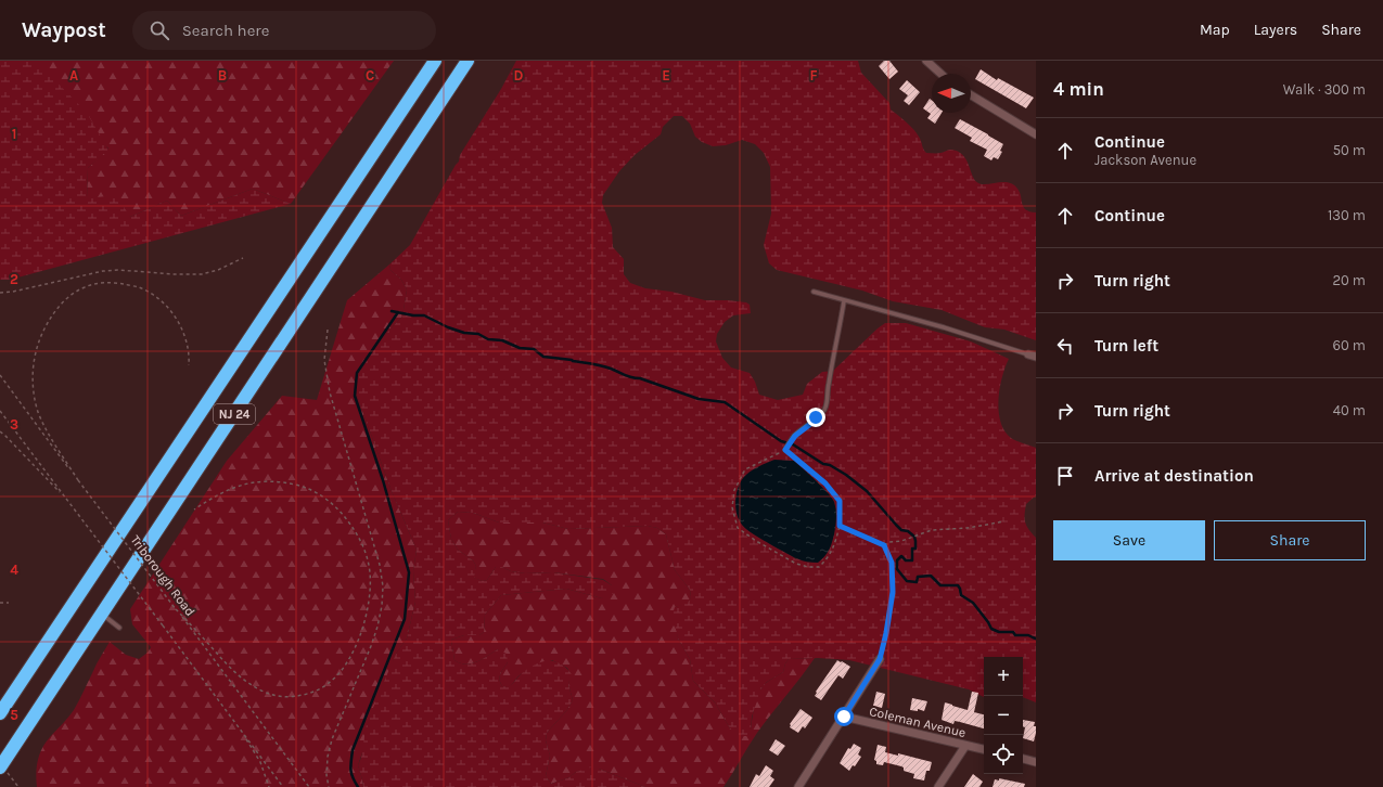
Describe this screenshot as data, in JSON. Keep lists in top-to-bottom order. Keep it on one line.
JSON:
{"streets":{"highway":["NJ 24"],"street":["Coleman Avenue"],"path":["Triborough Road"]},"north":"left","page":{"header":"Waypost","search":"Search here","nav":["Map","Layers","Share"],"heading":["4 min","Walk · 300 m"],"list":[["Continue","Jackson Avenue","50 m"],["Continue","130 m"],["Turn right","20 m"],["Turn left","60 m"],["Turn right","40 m"],"Arrive at destination"],"buttons":["Save","Share"],"map_buttons":["+","−"]},"grid":{"columns":["A","B","C","D","E","F"],"rows":["1","2","3","4","5"]}}
